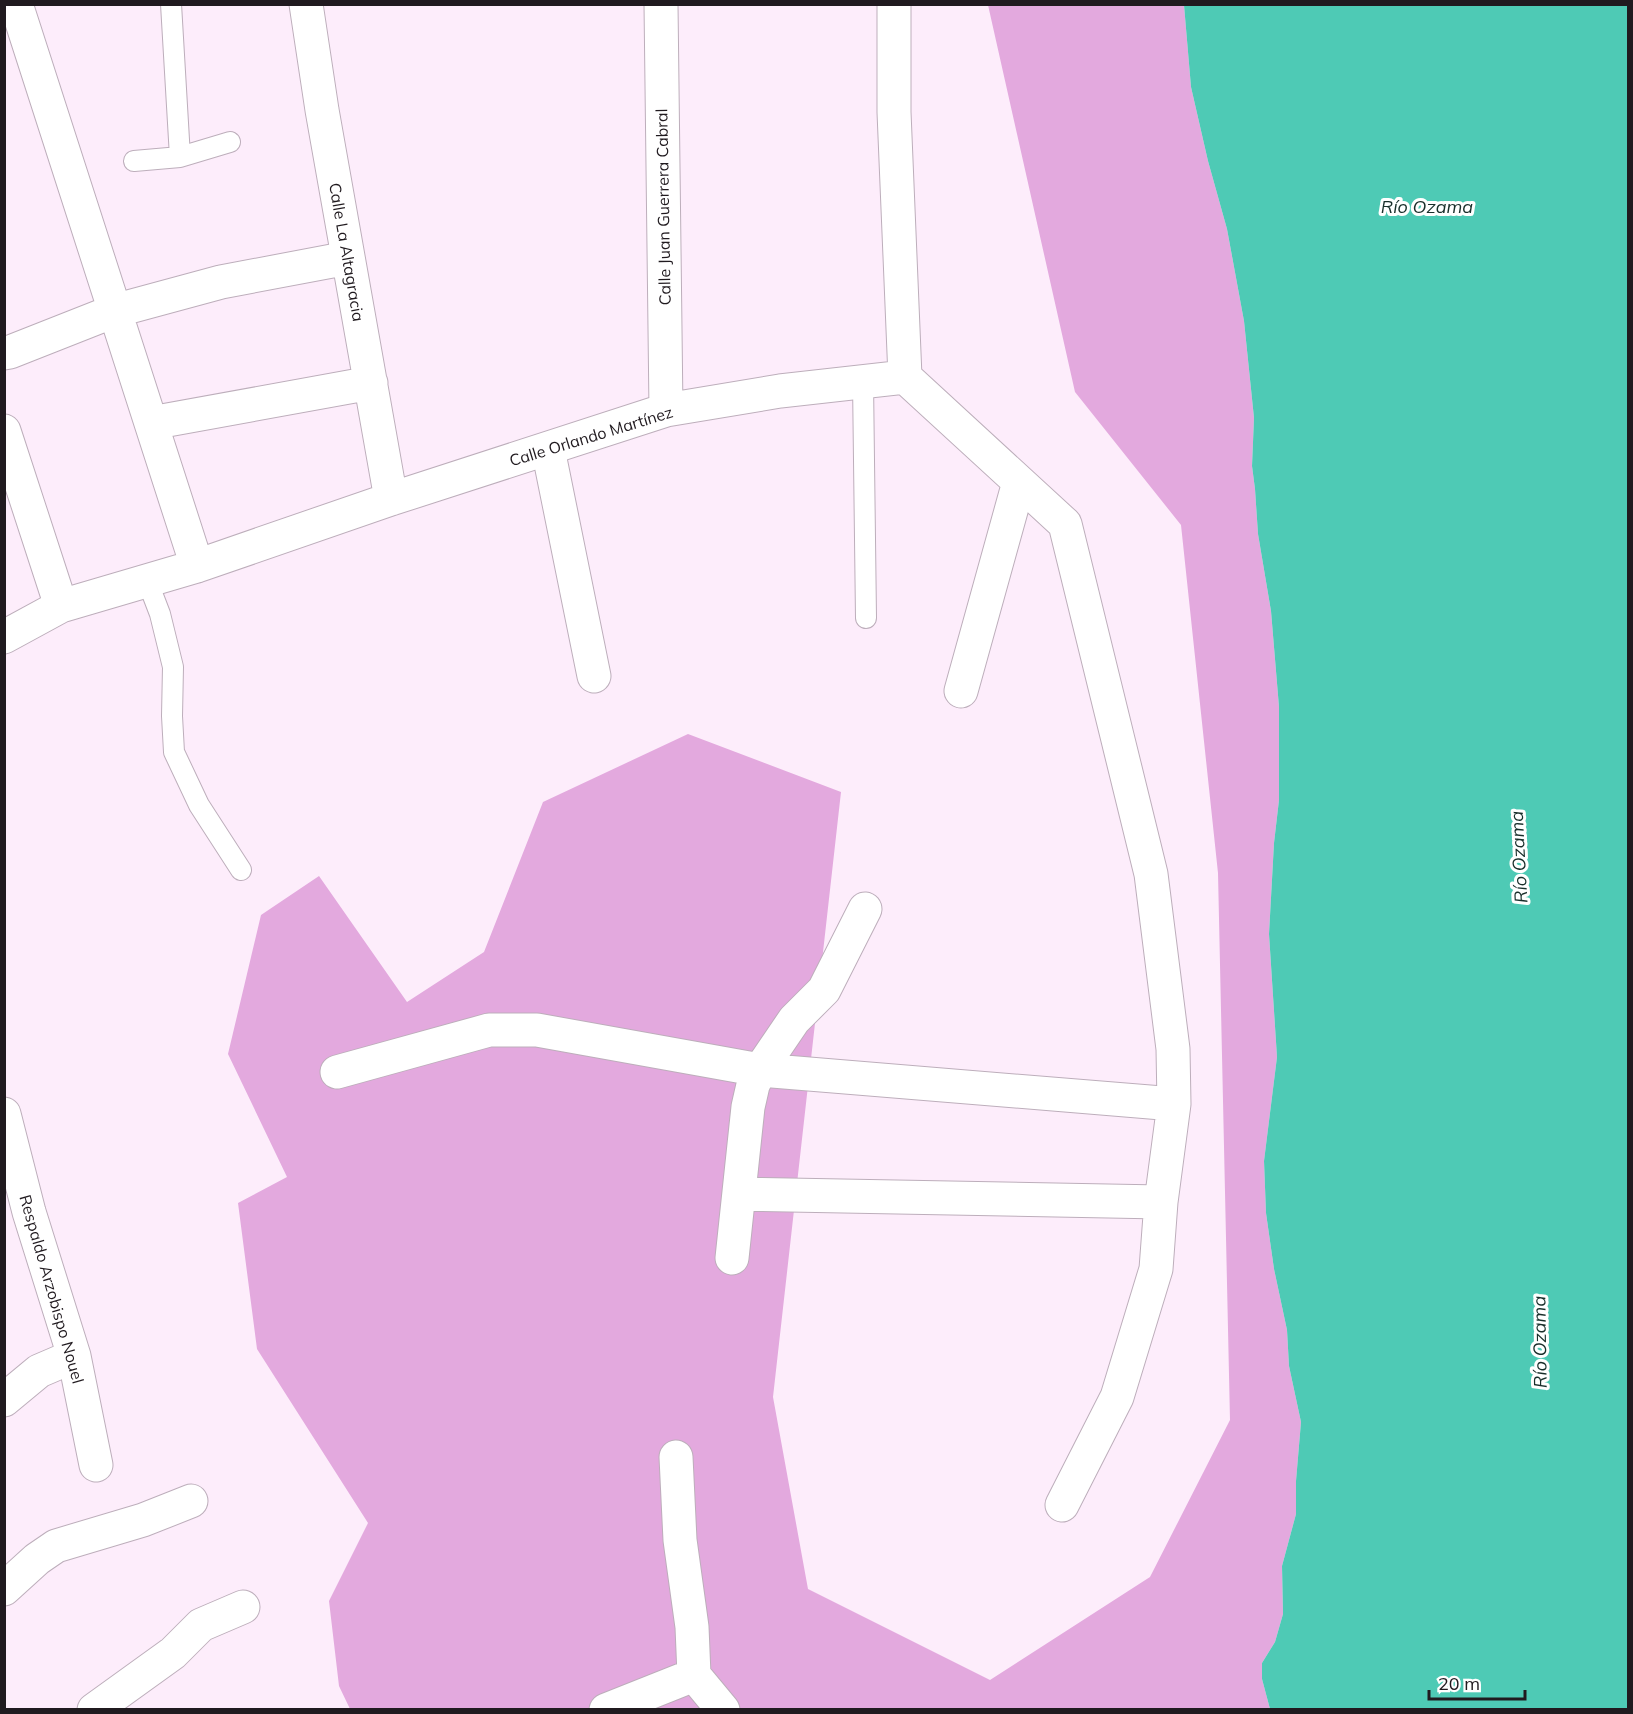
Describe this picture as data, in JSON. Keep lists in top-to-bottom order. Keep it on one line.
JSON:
{"streets":{"street":["Calle Juan Guerrera Cabral","Calle La Altagracia","Calle Orlando Martínez","Respaldo Arzobispo Nouel"]},"crossings":[["Calle Juan Guerrera Cabral","Calle Orlando Martínez"],["Calle La Altagracia","Calle Orlando Martínez"]],"water":["Río Ozama"],"scale_bar":"20 m"}
